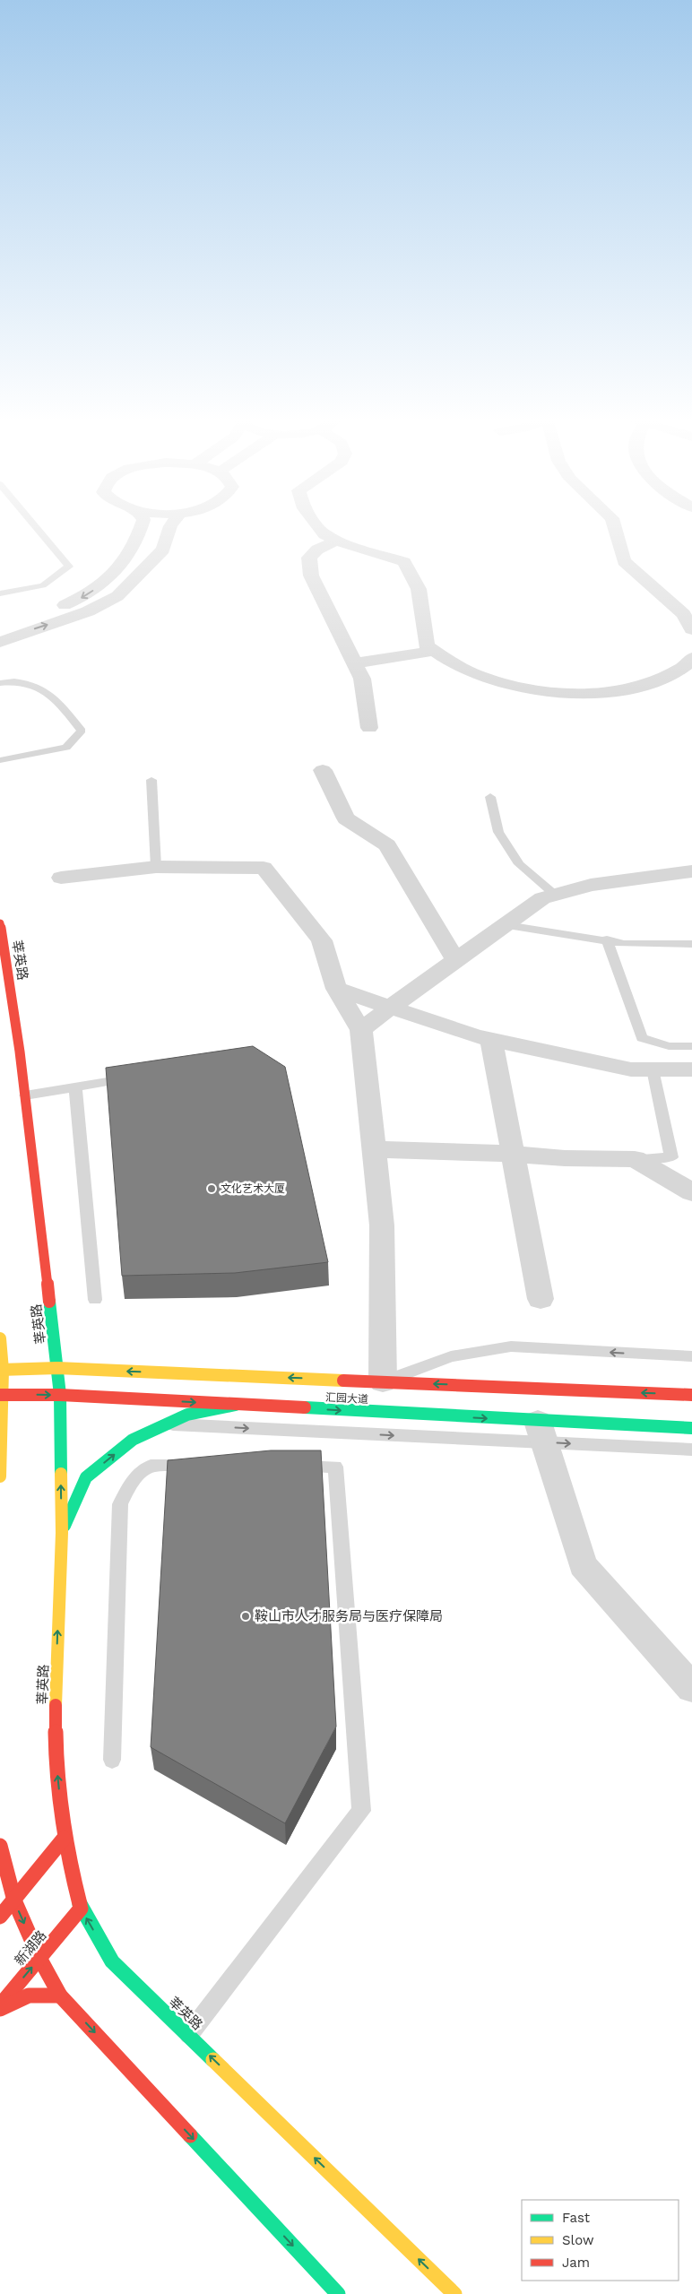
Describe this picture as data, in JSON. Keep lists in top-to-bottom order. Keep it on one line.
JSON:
{"streets":{"main road":["莘英路","汇园大道","新湖路"]},"crossings":[["莘英路","汇园大道"],["莘英路","新湖路"]],"one_way":["新湖路"],"places":["文化艺术大厦","鞍山市人才服务局与医疗保障局"],"legend":["Fast","Slow","Jam"]}
